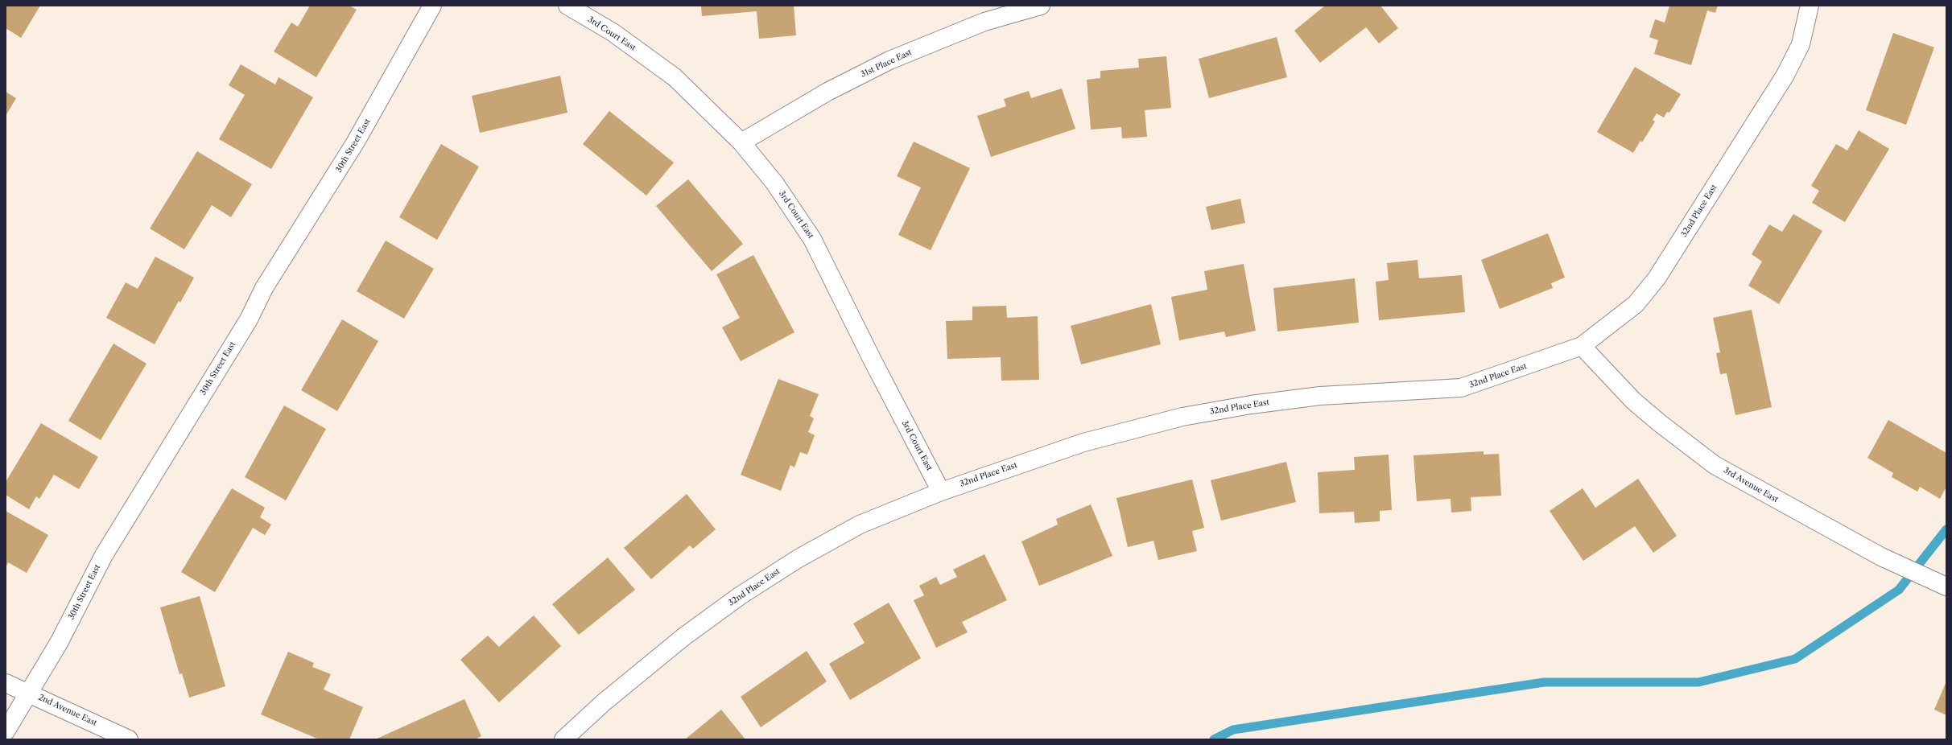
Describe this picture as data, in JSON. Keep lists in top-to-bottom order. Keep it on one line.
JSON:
{"streets":{"street":["3rd Court East","31st Place East","30th Street East","32nd Place East","3rd Avenue East","2nd Avenue East"]},"crossings":[["3rd Court East","31st Place East"],["3rd Court East","32nd Place East"],["30th Street East","2nd Avenue East"],["32nd Place East","3rd Avenue East"]]}
